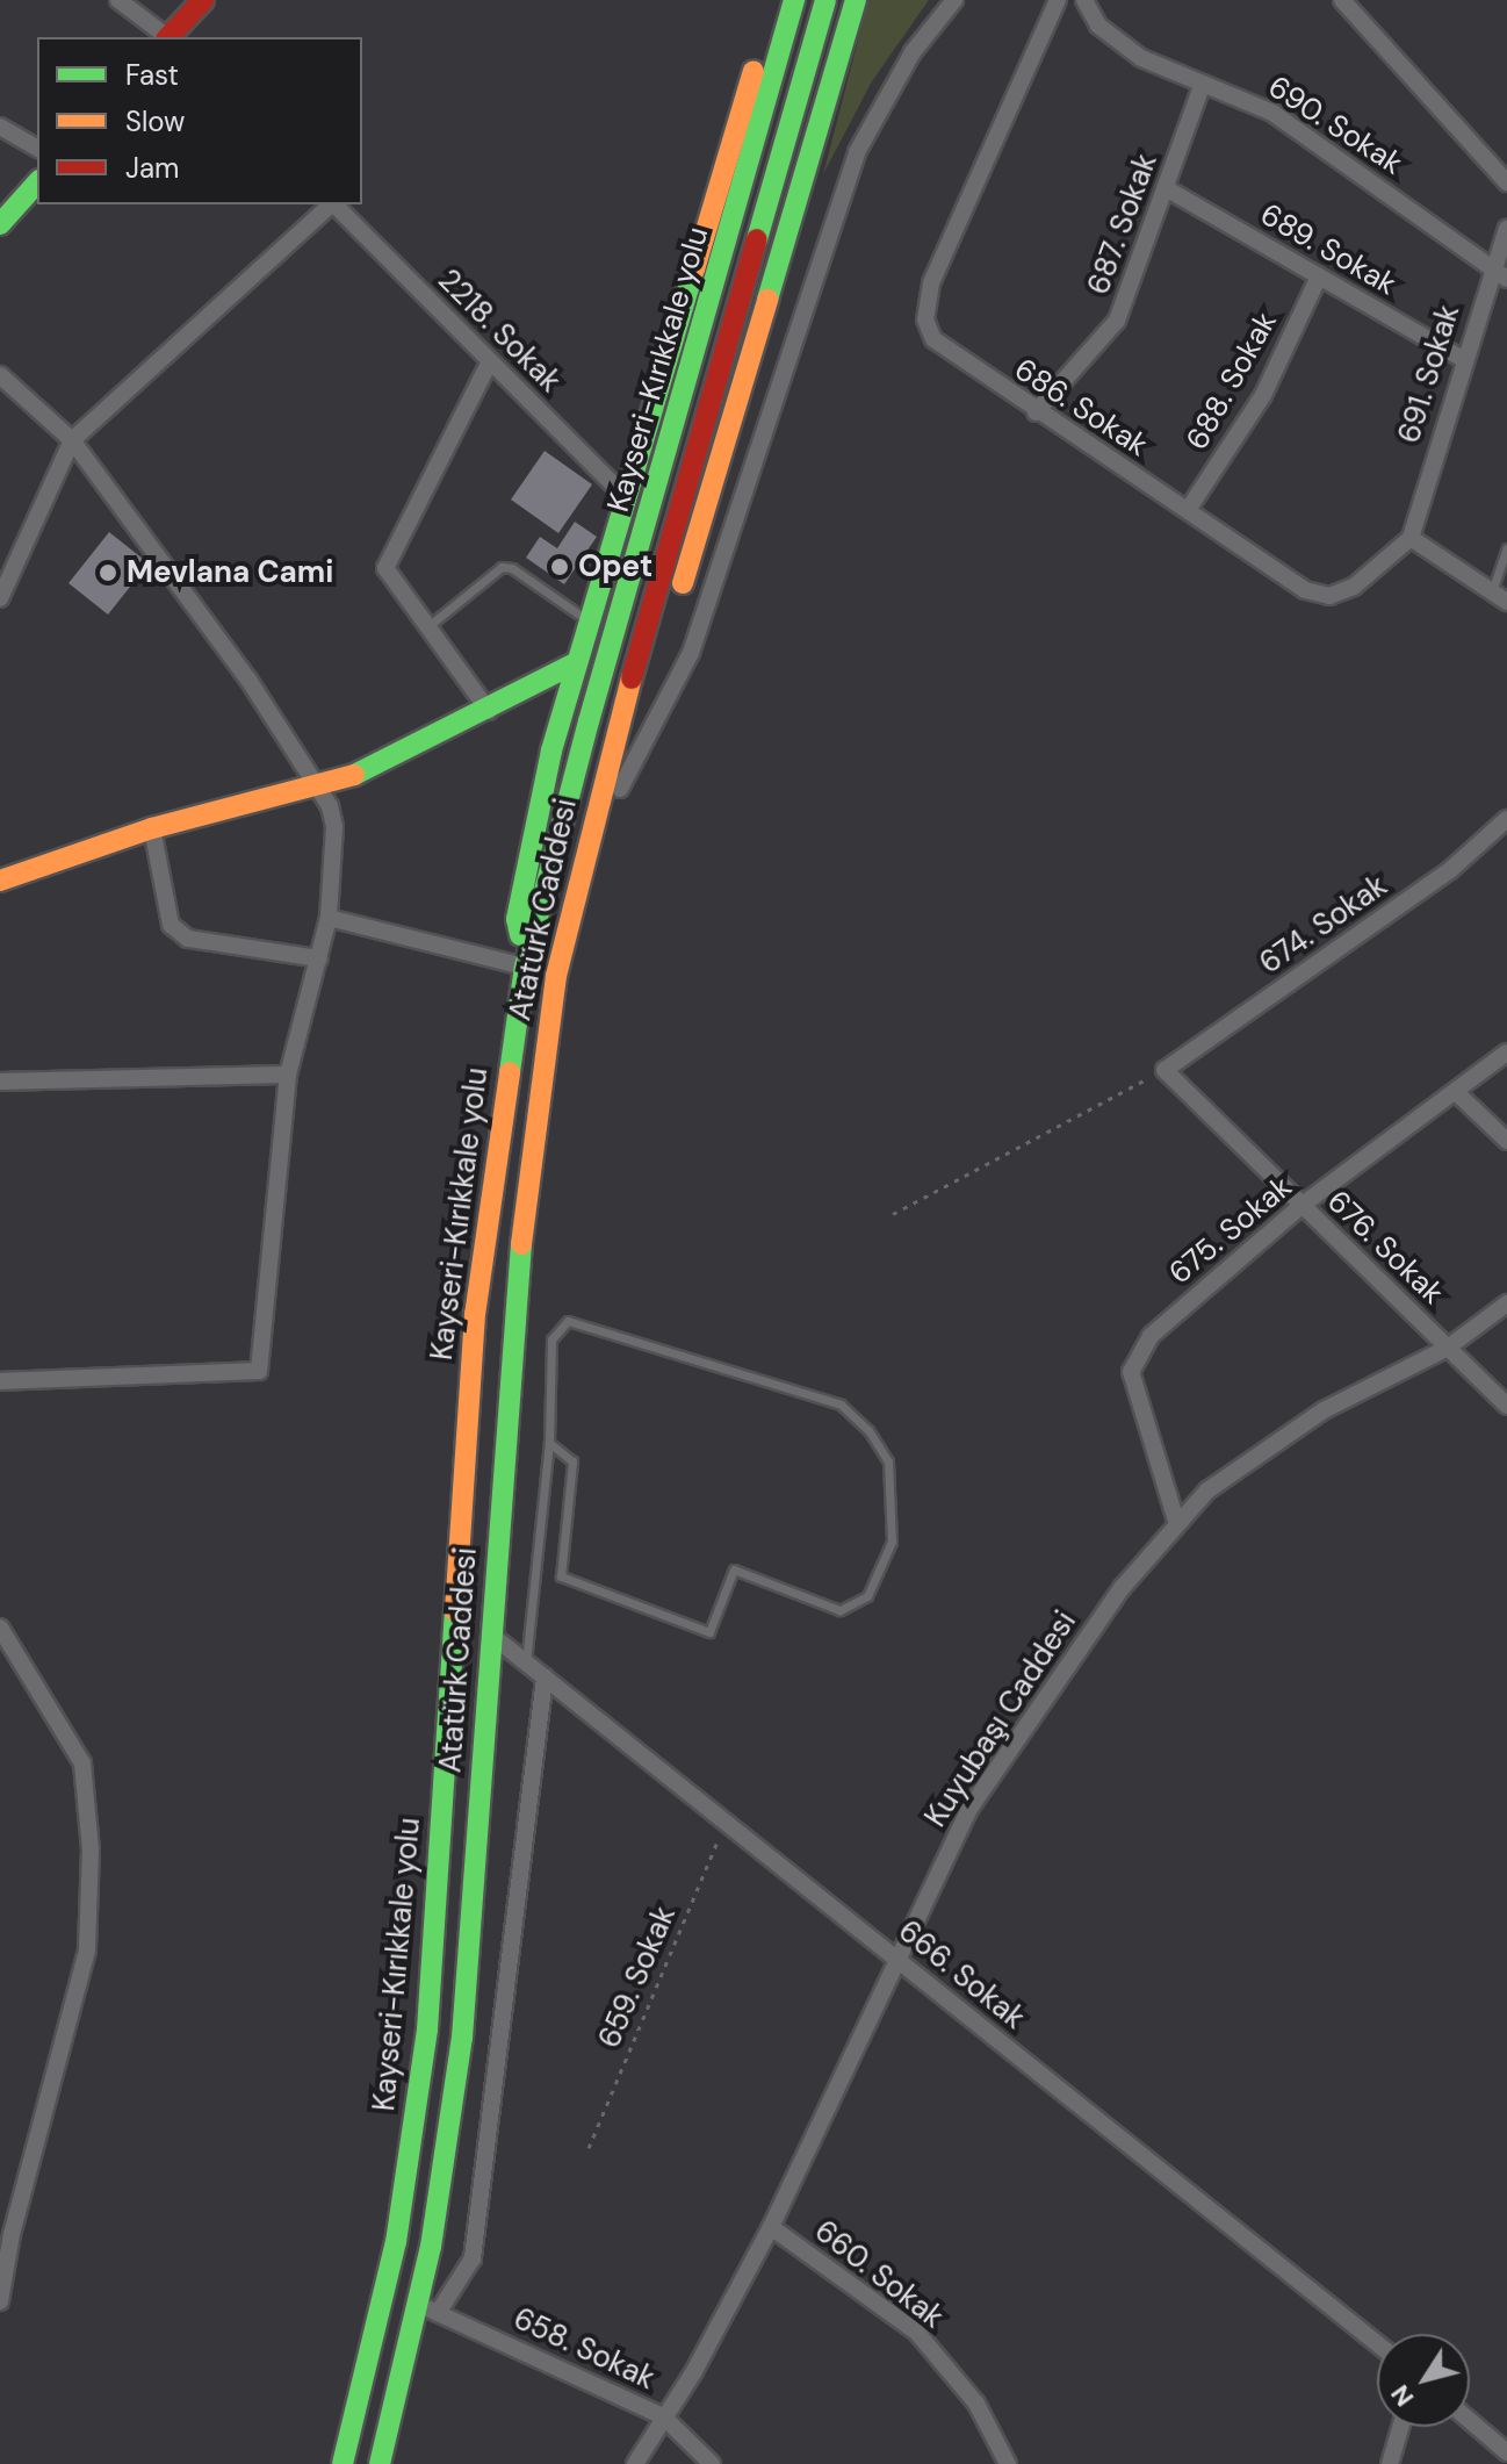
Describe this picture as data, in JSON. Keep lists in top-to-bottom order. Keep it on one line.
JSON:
{"streets":{"main road":["Kayseri-Kırıkkale yolu","Atatürk Caddesi"],"street":["690. Sokak","687. Sokak","689. Sokak","2218. Sokak","691. Sokak","688. Sokak","686. Sokak","674. Sokak","675. Sokak","676. Sokak","Kuyubaşı Caddesi","666. Sokak","660. Sokak","658. Sokak"],"path":["659. Sokak"]},"crossings":[["690. Sokak","687. Sokak"],["690. Sokak","691. Sokak"],["687. Sokak","689. Sokak"],["687. Sokak","686. Sokak"],["689. Sokak","691. Sokak"],["689. Sokak","688. Sokak"],["691. Sokak","686. Sokak"],["688. Sokak","686. Sokak"],["Atatürk Caddesi","666. Sokak"],["Atatürk Caddesi","658. Sokak"],["674. Sokak","676. Sokak"],["675. Sokak","676. Sokak"],["675. Sokak","Kuyubaşı Caddesi"],["676. Sokak","Kuyubaşı Caddesi"],["Kuyubaşı Caddesi","666. Sokak"],["Kuyubaşı Caddesi","660. Sokak"],["Kuyubaşı Caddesi","658. Sokak"],["666. Sokak","659. Sokak"]],"places":["Opet","Mevlana Cami"],"legend":["Fast","Slow","Jam"],"north":"bottom left"}
